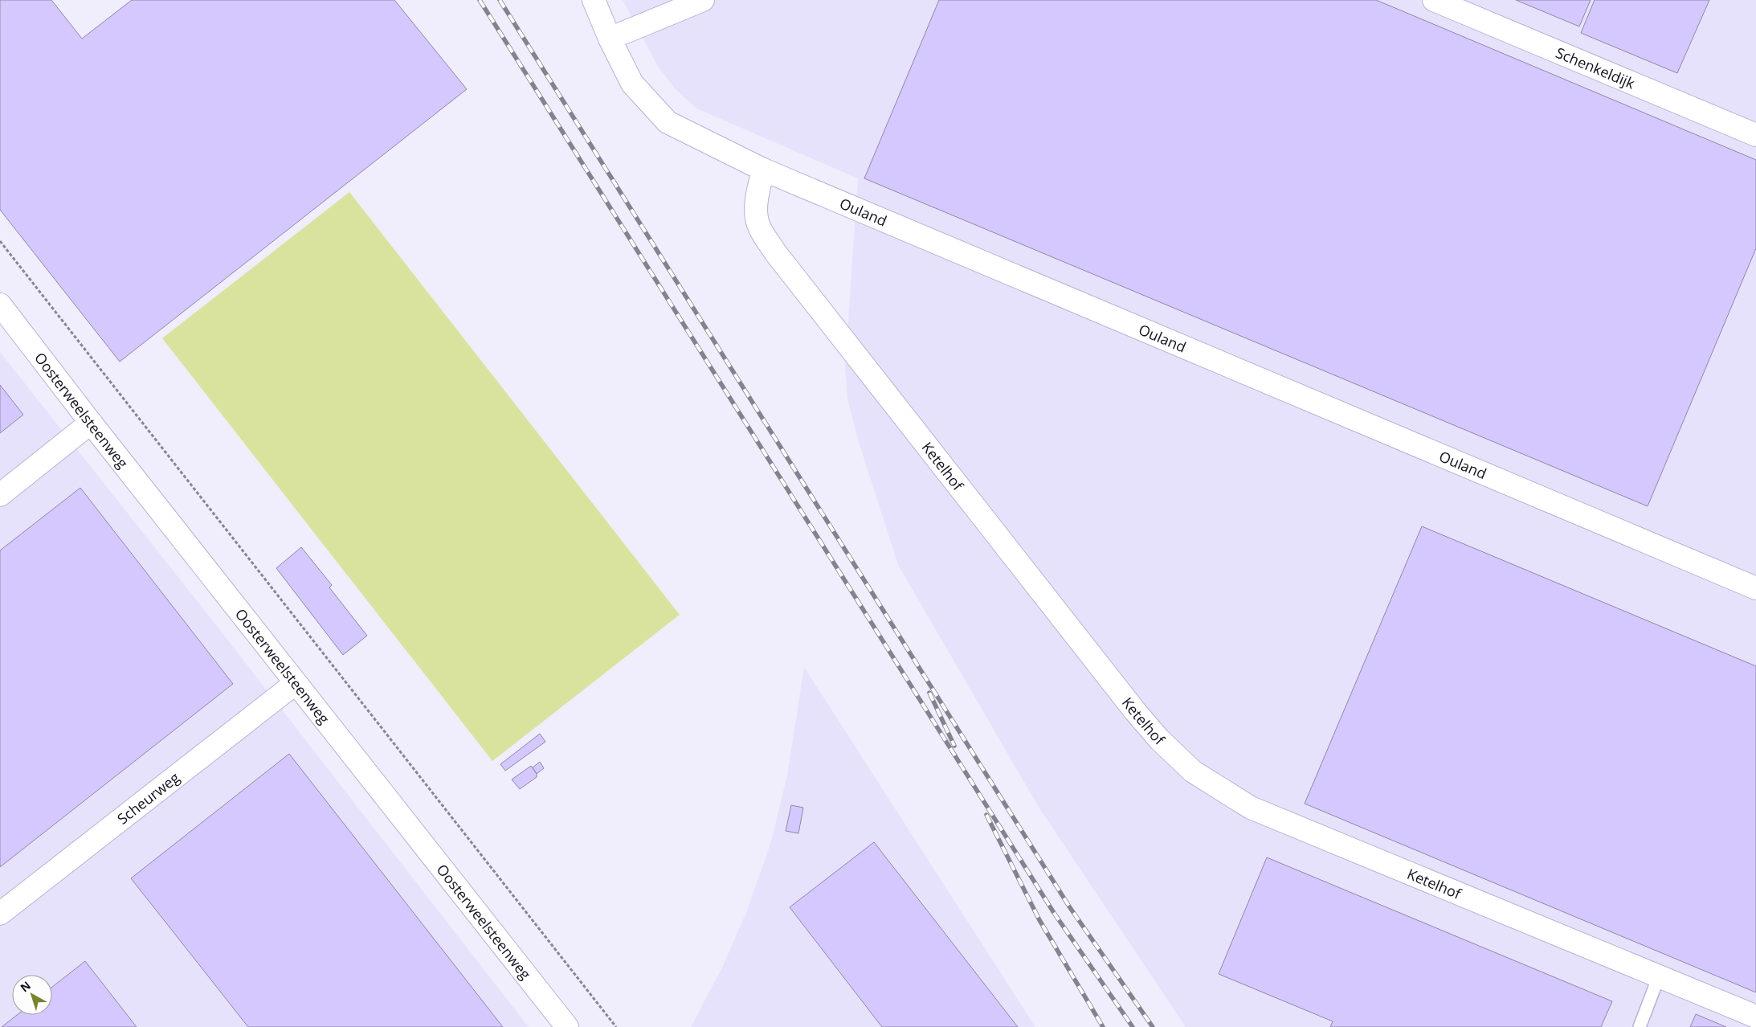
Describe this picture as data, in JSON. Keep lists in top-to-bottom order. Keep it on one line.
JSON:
{"streets":{"street":["Schenkeldijk","Ouland","Oosterweelsteenweg","Ketelhof","Scheurweg"]},"crossings":[["Ouland","Ketelhof"],["Oosterweelsteenweg","Scheurweg"]],"north":"top left"}
